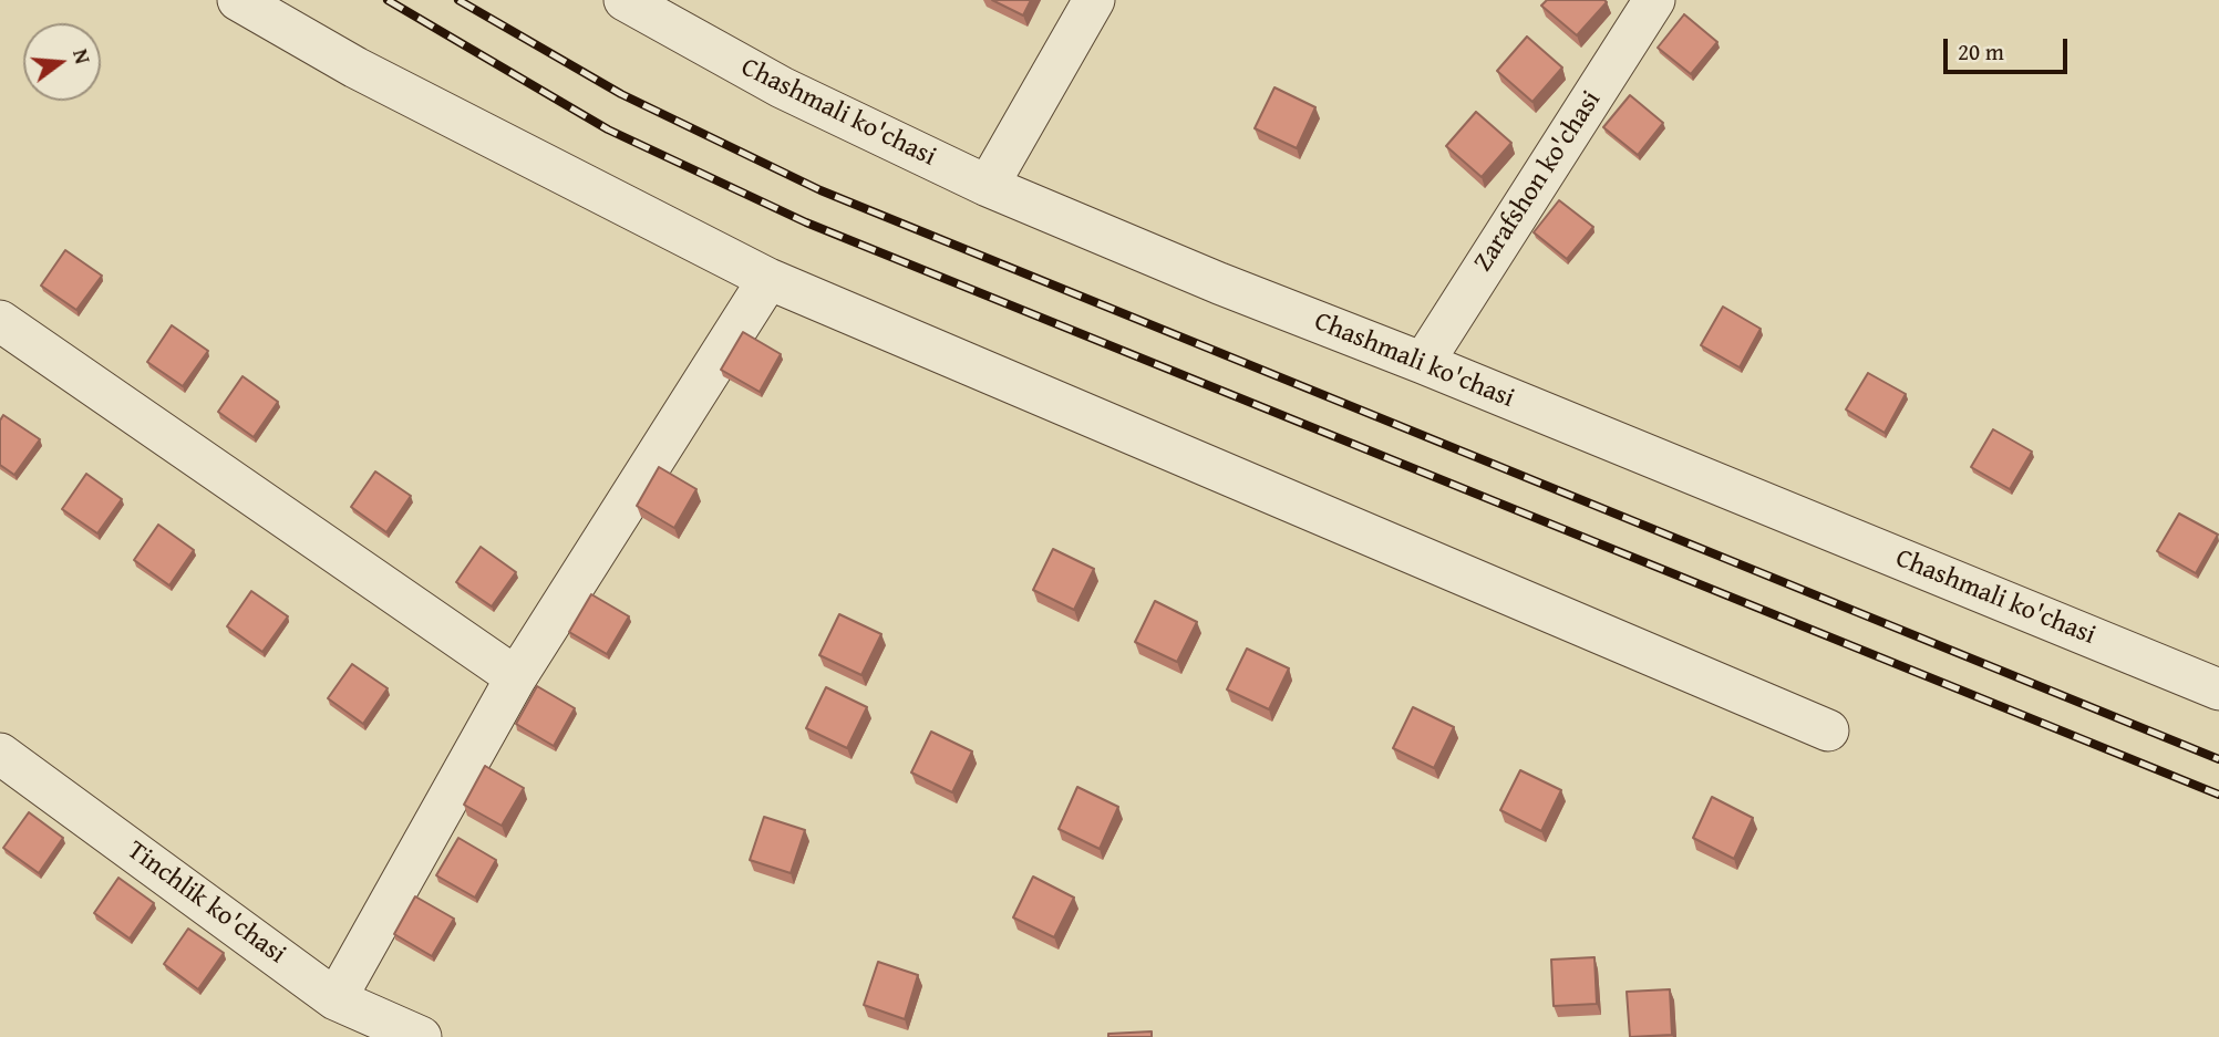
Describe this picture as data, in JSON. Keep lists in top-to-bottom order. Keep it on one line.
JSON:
{"streets":{"street":["Chashmali ko'chasi","Zarafshon ko'chasi","Tinchlik ko'chasi"]},"crossings":[["Chashmali ko'chasi","Zarafshon ko'chasi"]],"scale_bar":"20 m","north":"right"}
